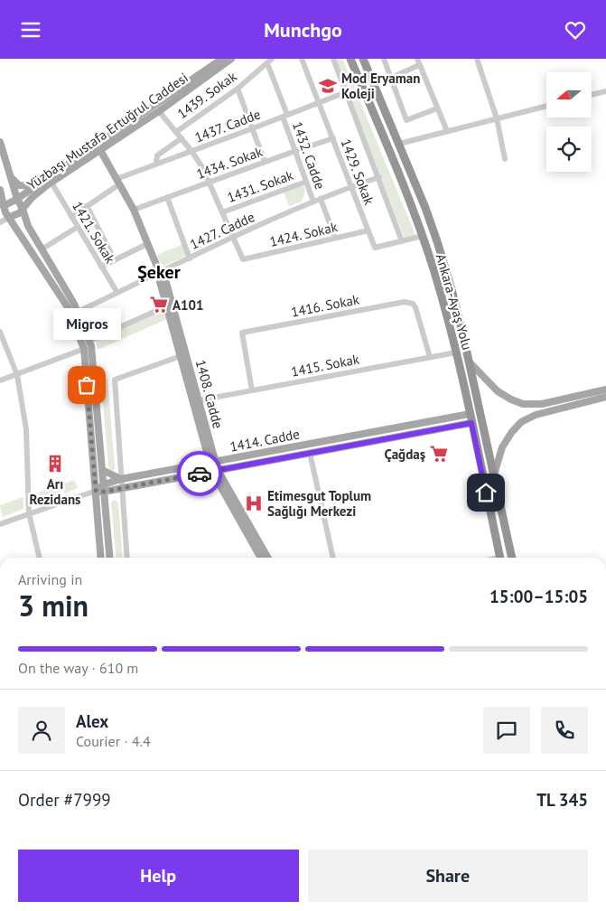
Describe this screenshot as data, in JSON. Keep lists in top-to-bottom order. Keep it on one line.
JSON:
{"streets":{"highway":["Ankara-Ayaş Yolu"],"main road":["Yüzbaşı Mustafa Ertuğrul Caddesi","1408. Cadde","1414. Cadde"],"street":["1439. Sokak","1437. Cadde","1432. Cadde","1434. Sokak","1429. Sokak","1431. Sokak","1427. Cadde","1421. Sokak","1424. Sokak","1416. Sokak","1415. Sokak"]},"crossings":[["1439. Sokak","1432. Cadde"],["1437. Cadde","1432. Cadde"],["1437. Cadde","1429. Sokak"],["1437. Cadde","1421. Sokak"],["1437. Cadde","1408. Cadde"],["Yüzbaşı Mustafa Ertuğrul Caddesi","1421. Sokak"],["Yüzbaşı Mustafa Ertuğrul Caddesi","1408. Cadde"],["1432. Cadde","1434. Sokak"],["1432. Cadde","1431. Sokak"],["1432. Cadde","1427. Cadde"],["1434. Sokak","1429. Sokak"],["1434. Sokak","1408. Cadde"],["1429. Sokak","1427. Cadde"],["1429. Sokak","1424. Sokak"],["1429. Sokak","Ankara-Ayaş Yolu"],["1427. Cadde","1421. Sokak"],["1427. Cadde","1424. Sokak"],["1427. Cadde","1408. Cadde"],["Ankara-Ayaş Yolu","1415. Sokak"],["Ankara-Ayaş Yolu","1414. Cadde"],["1416. Sokak","1415. Sokak"],["1415. Sokak","1408. Cadde"],["1408. Cadde","1414. Cadde"]],"districts":["Şeker"],"places":{"school or university":["Mod Eryaman Koleji"],"supermarket":["A101","Çağdaş"],"other":["Migros"],"building":["Arı Rezidans"],"hospital":["Etimesgut Toplum Sağlığı Merkezi"]},"north":"left","page":{"header":"Munchgo","bubble":"Migros","heading":["3 min","Arriving in","15:00–15:05"],"panel":["Alex","Courier · 4.4","Order #7999","TL 345"],"bar":"On the way · 610 m","buttons":["Help","Share"]}}
